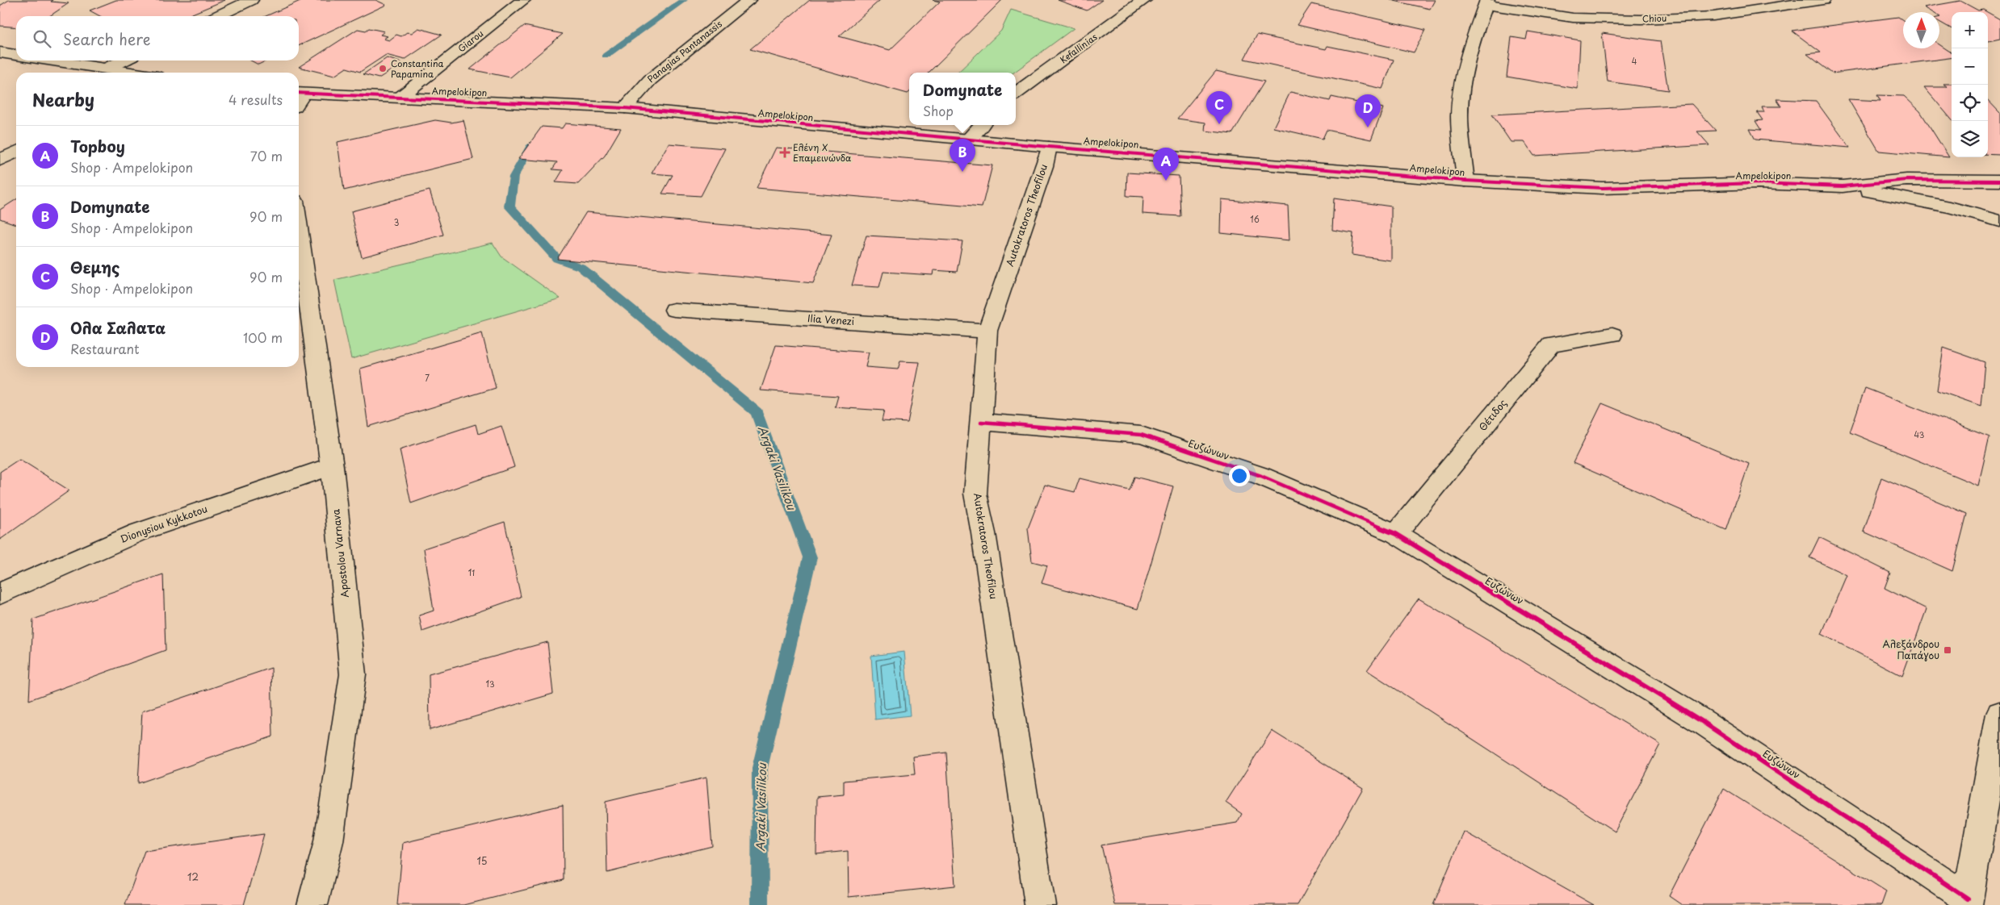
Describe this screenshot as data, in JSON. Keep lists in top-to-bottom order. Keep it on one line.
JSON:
{"streets":{"street":["Chiou","Giarou","Kefallinias","Panagias Pantanassis","Ampelokipon","Autokratoros Theofilou","Ilia Venezi","Θέτιδος","Ευζώνων","Dionysiou Kykkotou","Apostolou Varnava"]},"crossings":[["Giarou","Ampelokipon"],["Panagias Pantanassis","Ampelokipon"],["Ampelokipon","Autokratoros Theofilou"],["Autokratoros Theofilou","Ilia Venezi"],["Autokratoros Theofilou","Ευζώνων"],["Θέτιδος","Ευζώνων"],["Dionysiou Kykkotou","Apostolou Varnava"]],"water":["Argaki Vasilikou"],"places":{"other":["Constantina Papamina"],"health":["Ελένη Χ Επαμεινώνδα"],"transit":["Αλεξάνδρου Παπάγου"]},"house_numbers":["4","16","3","7","43","11","13","15","12"],"north":"top","page":{"map_buttons":["+","−"],"search":"Search here","popup":["Domynate","Shop"],"heading":["Nearby","4 results"],"pins":["C","D","B","A"],"list":[{"mark":"A","name":"Topboy","note":"Shop · Ampelokipon","value":"70 m"},{"mark":"B","name":"Domynate","note":"Shop · Ampelokipon","value":"90 m"},{"mark":"C","name":"Θεμης","note":"Shop · Ampelokipon","value":"90 m"},{"mark":"D","name":"Ολα Σαλατα","note":"Restaurant","value":"100 m"}]}}
